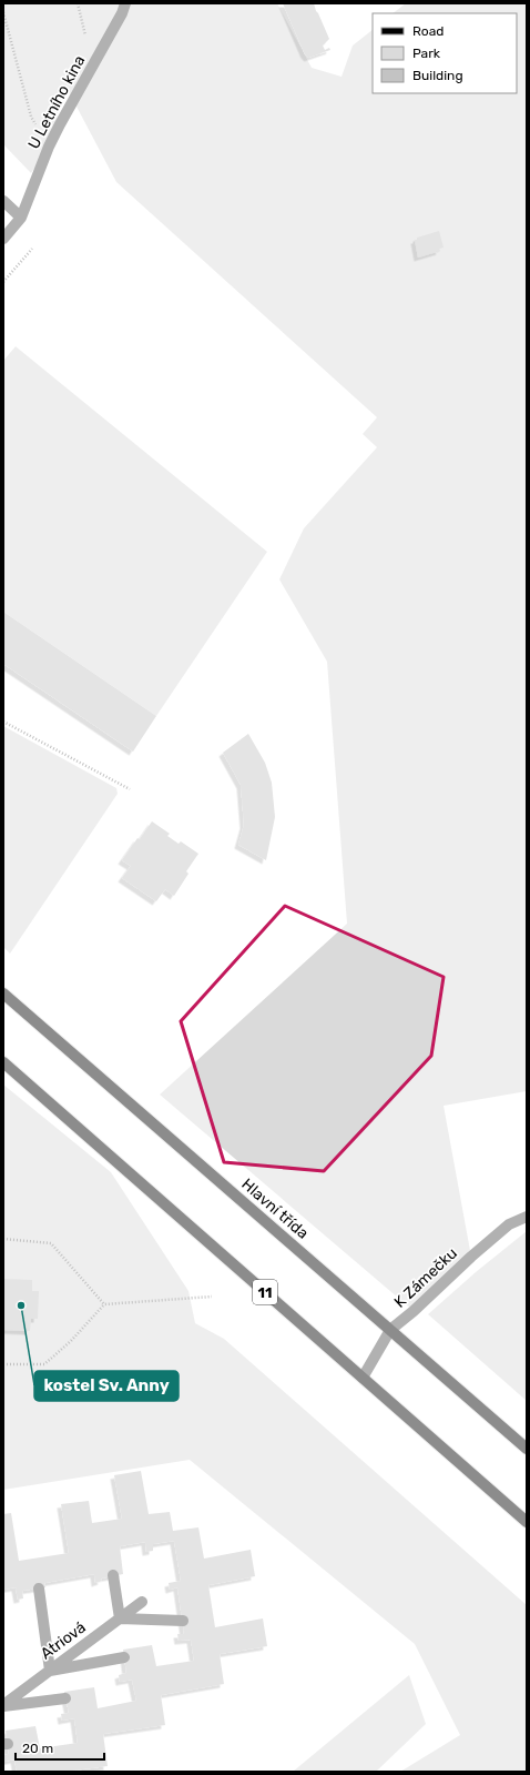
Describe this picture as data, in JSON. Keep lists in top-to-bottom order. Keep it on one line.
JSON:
{"streets":{"main road":["Hlavní třída","11"],"street":["U Letního kina","K Zámečku","Atriová"]},"crossings":[["Hlavní třída","K Zámečku"],["K Zámečku","11"]],"places":["kostel Sv. Anny"],"legend":["Road","Park","Building"],"scale_bar":"20 m"}
